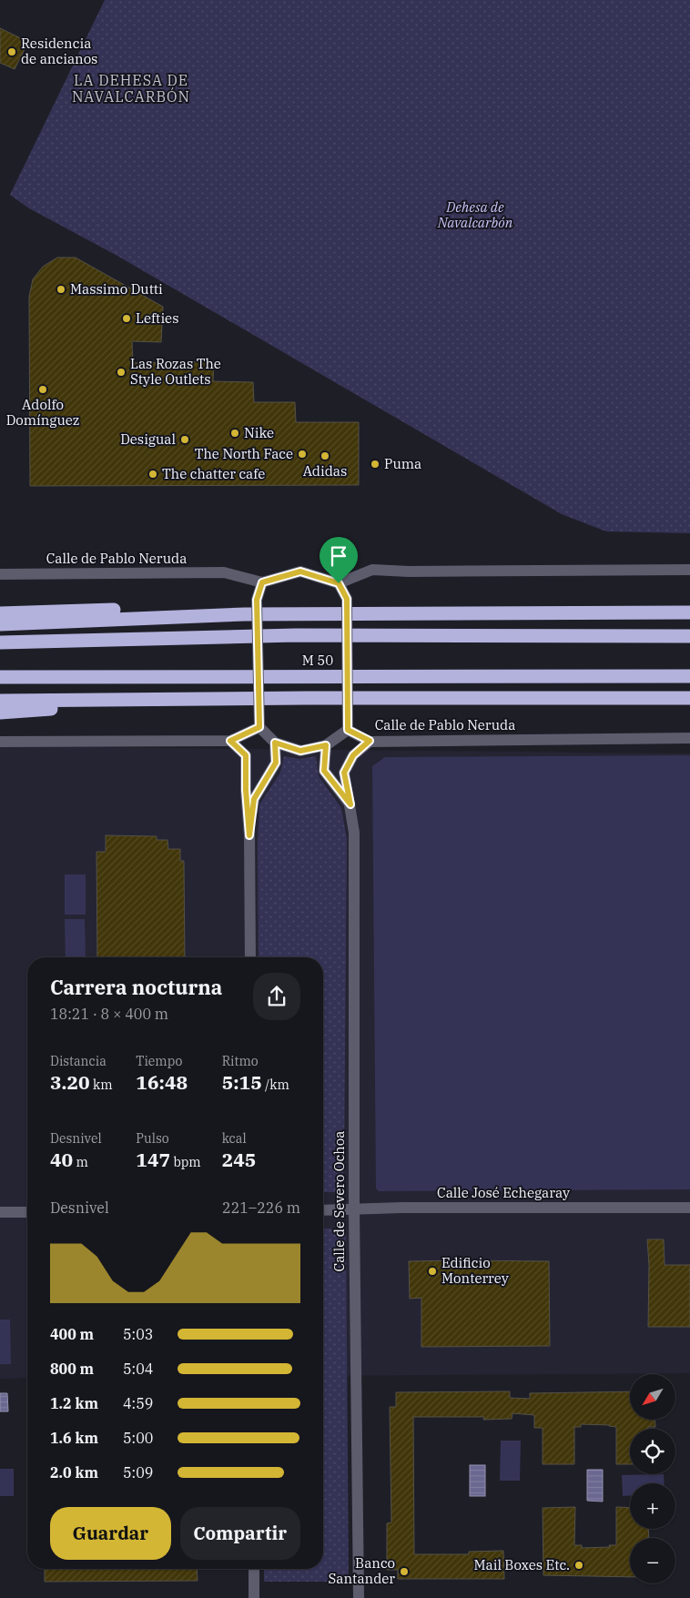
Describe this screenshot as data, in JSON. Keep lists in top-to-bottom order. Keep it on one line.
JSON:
{"streets":{"highway":["M 50"],"street":["Calle de Pablo Neruda","Calle José Echegaray","Calle de Severo Ochoa"]},"crossings":[["Calle de Pablo Neruda","Calle de Severo Ochoa"],["Calle José Echegaray","Calle de Severo Ochoa"]],"districts":["LA DEHESA DE NAVALCARBÓN"],"parks":["Dehesa de Navalcarbón"],"places":["Residencia de ancianos","Massimo Dutti","Lefties","Las Rozas The Style Outlets","Adolfo Domínguez","Nike","Desigual","The North Face","Adidas","Puma","The chatter cafe","Edificio Monterrey","Mail Boxes Etc.","Banco Santander"],"north":"bottom left","page":{"heading":["Carrera nocturna","18:21 · 8 × 400 m"],"stats":[["Distancia","3.20 km"],["Tiempo","16:48"],["Ritmo","5:15 /km"],["Desnivel","40 m"],["Pulso","147 bpm"],["kcal","245"]],"chart":["Desnivel","221–226 m"],"list":[{"name":"400 m","note":"5:03"},{"name":"800 m","note":"5:04"},{"name":"1.2 km","note":"4:59"},{"name":"1.6 km","note":"5:00"},{"name":"2.0 km","note":"5:09"}],"map_buttons":["+","−"],"buttons":["Guardar","Compartir"]}}
